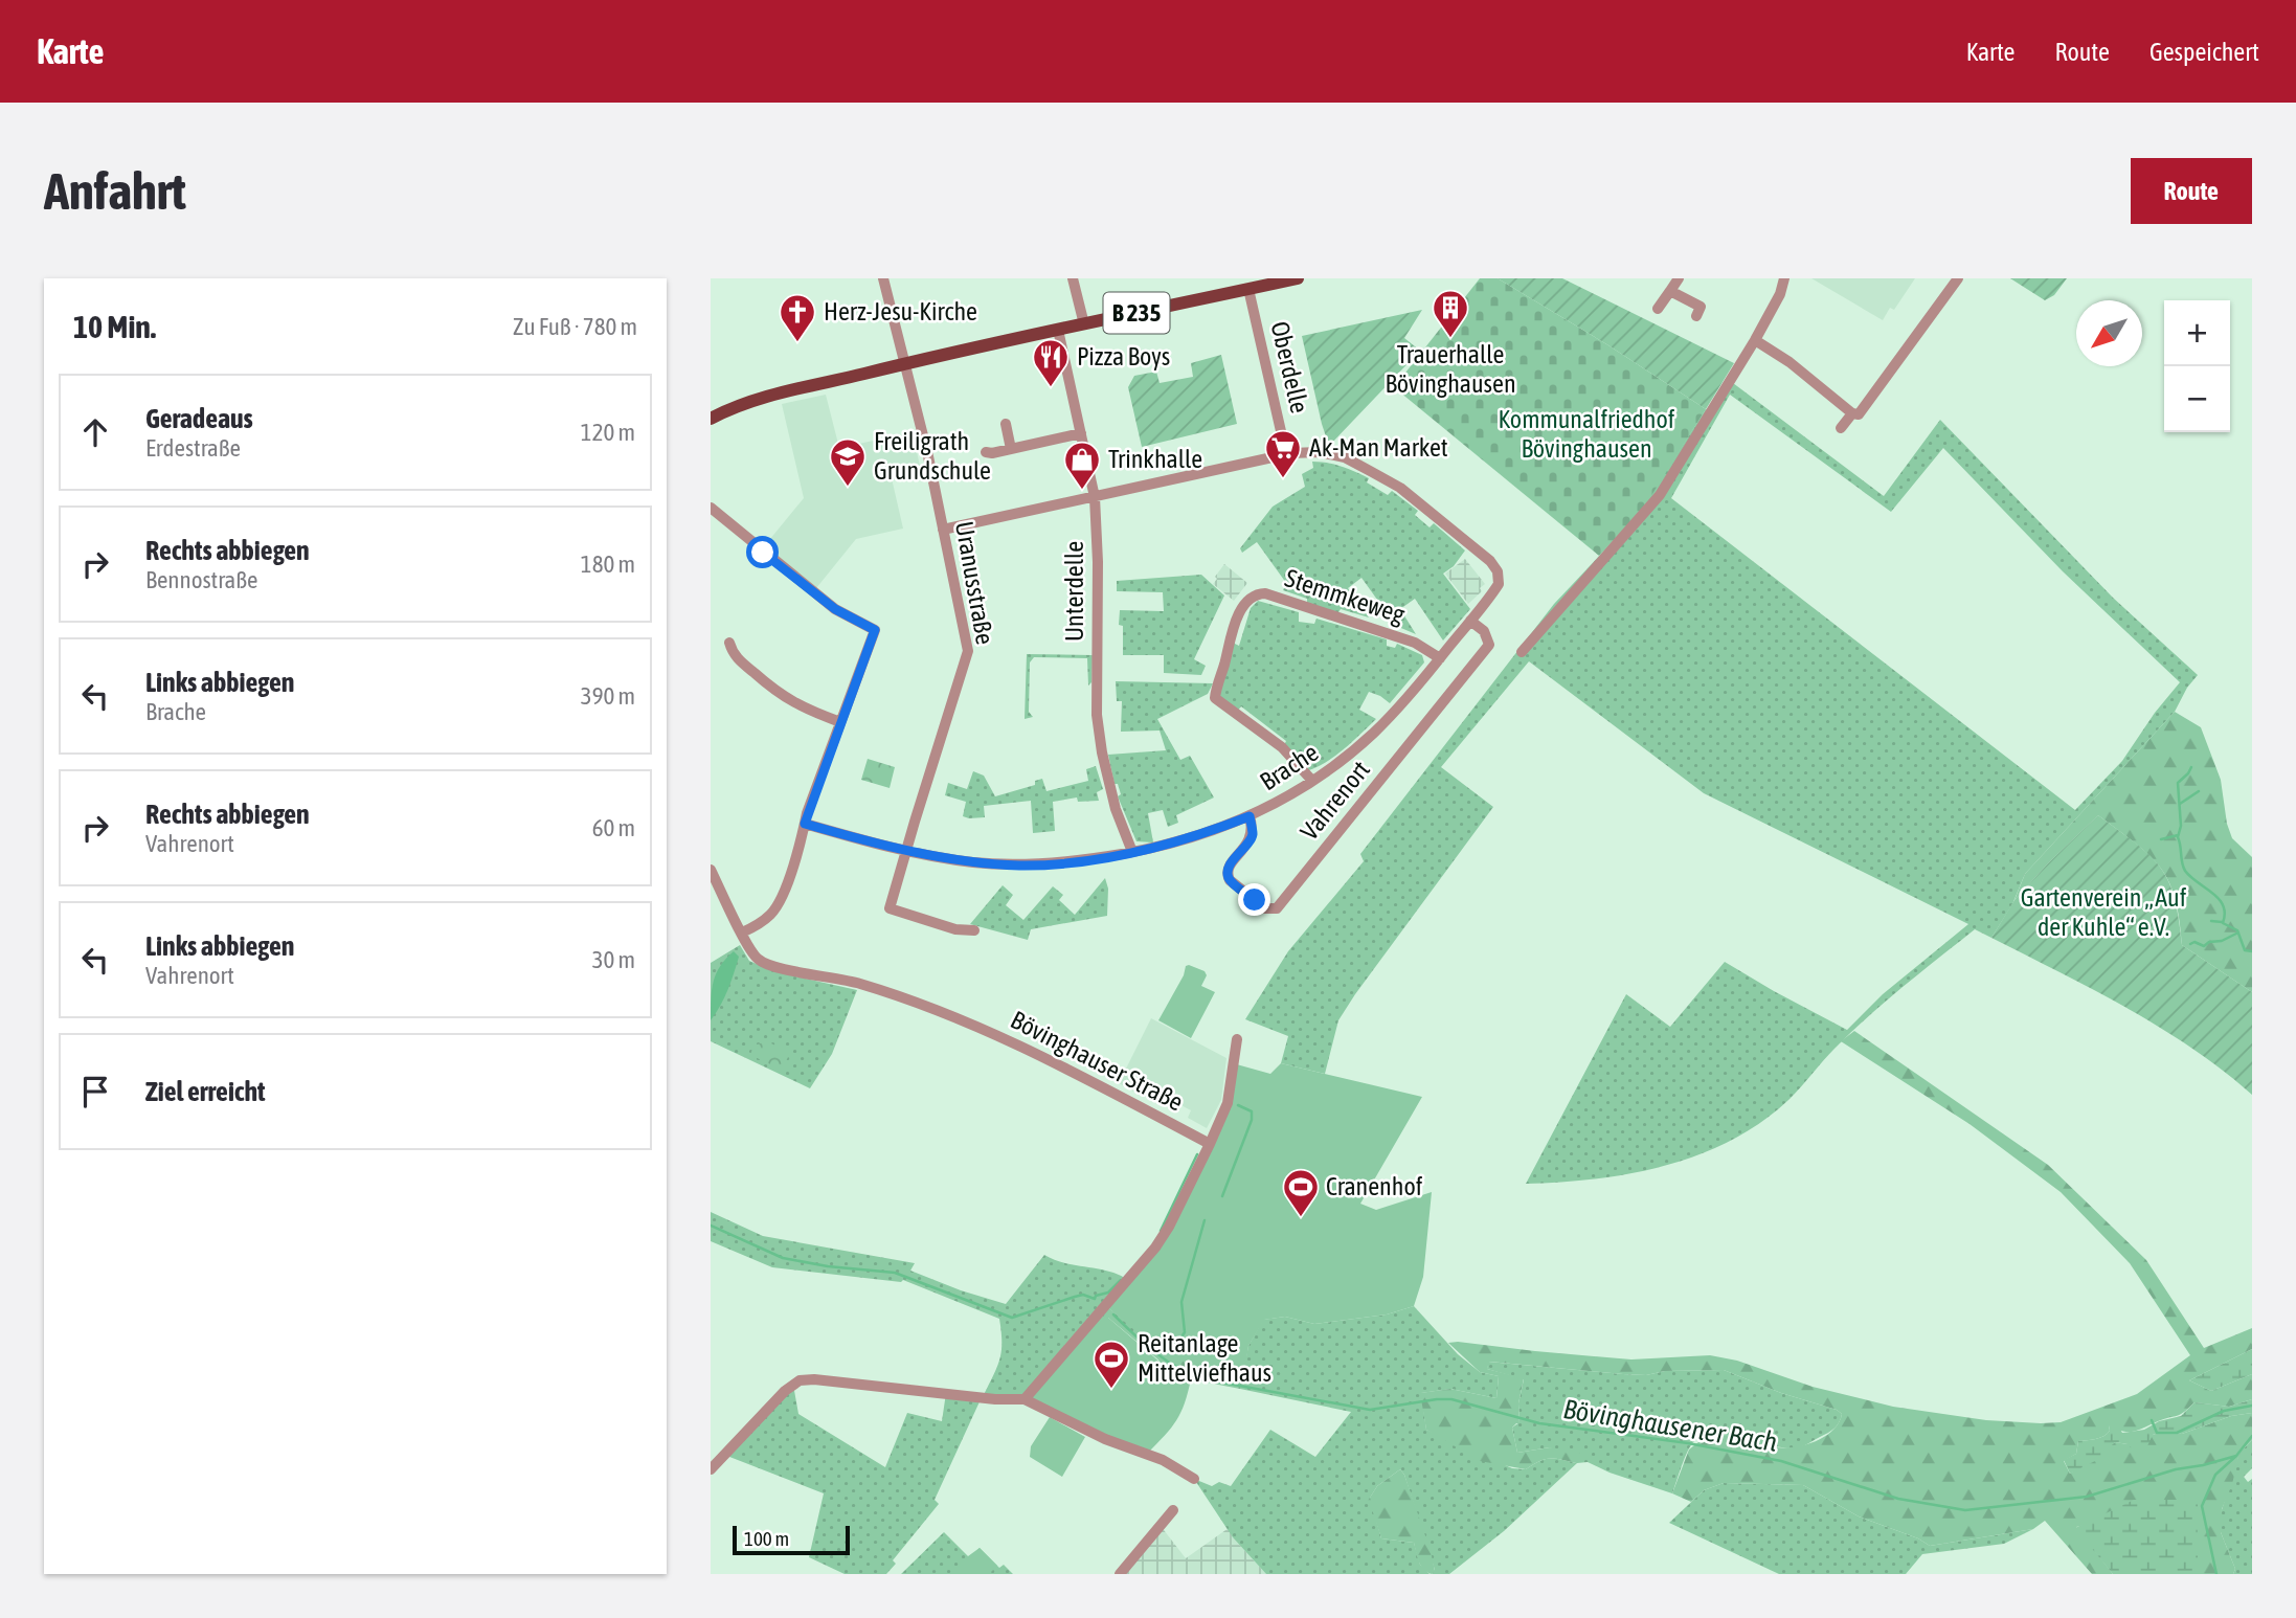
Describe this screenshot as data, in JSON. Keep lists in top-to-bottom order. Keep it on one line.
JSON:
{"streets":{"main road":["B 235"],"street":["Oberdelle","Uranusstraße","Unterdelle","Stemmkeweg","Brache","Vahrenort","Bövinghauser Straße"]},"crossings":[["B 235","Oberdelle"],["B 235","Uranusstraße"],["B 235","Unterdelle"],["Oberdelle","Brache"],["Uranusstraße","Brache"],["Unterdelle","Brache"],["Stemmkeweg","Brache"],["Brache","Vahrenort"]],"water":["Bövinghausener Bach"],"parks":["Kommunalfriedhof Bövinghausen","Gartenverein „Auf der Kuhle“ e.V."],"places":{"building":["Trauerhalle Bövinghausen"],"church":["Herz-Jesu-Kirche"],"restaurant":["Pizza Boys"],"supermarket":["Ak-Man Market"],"school or university":["Freiligrath Grundschule"],"shop":["Trinkhalle"],"sports":["Cranenhof","Reitanlage Mittelviefhaus"]},"scale_bar":"100 m","north":"bottom left","page":{"header":"Karte","nav":["Karte","Route","Gespeichert"],"buttons":"Route","title":"Anfahrt","heading":["10 Min.","Zu Fuß · 780 m"],"map_buttons":["+","−"],"list":[["Geradeaus","Erdestraße","120 m"],["Rechts abbiegen","Bennostraße","180 m"],["Links abbiegen","Brache","390 m"],["Rechts abbiegen","Vahrenort","60 m"],["Links abbiegen","Vahrenort","30 m"],"Ziel erreicht"],"scale":"100 m"}}
